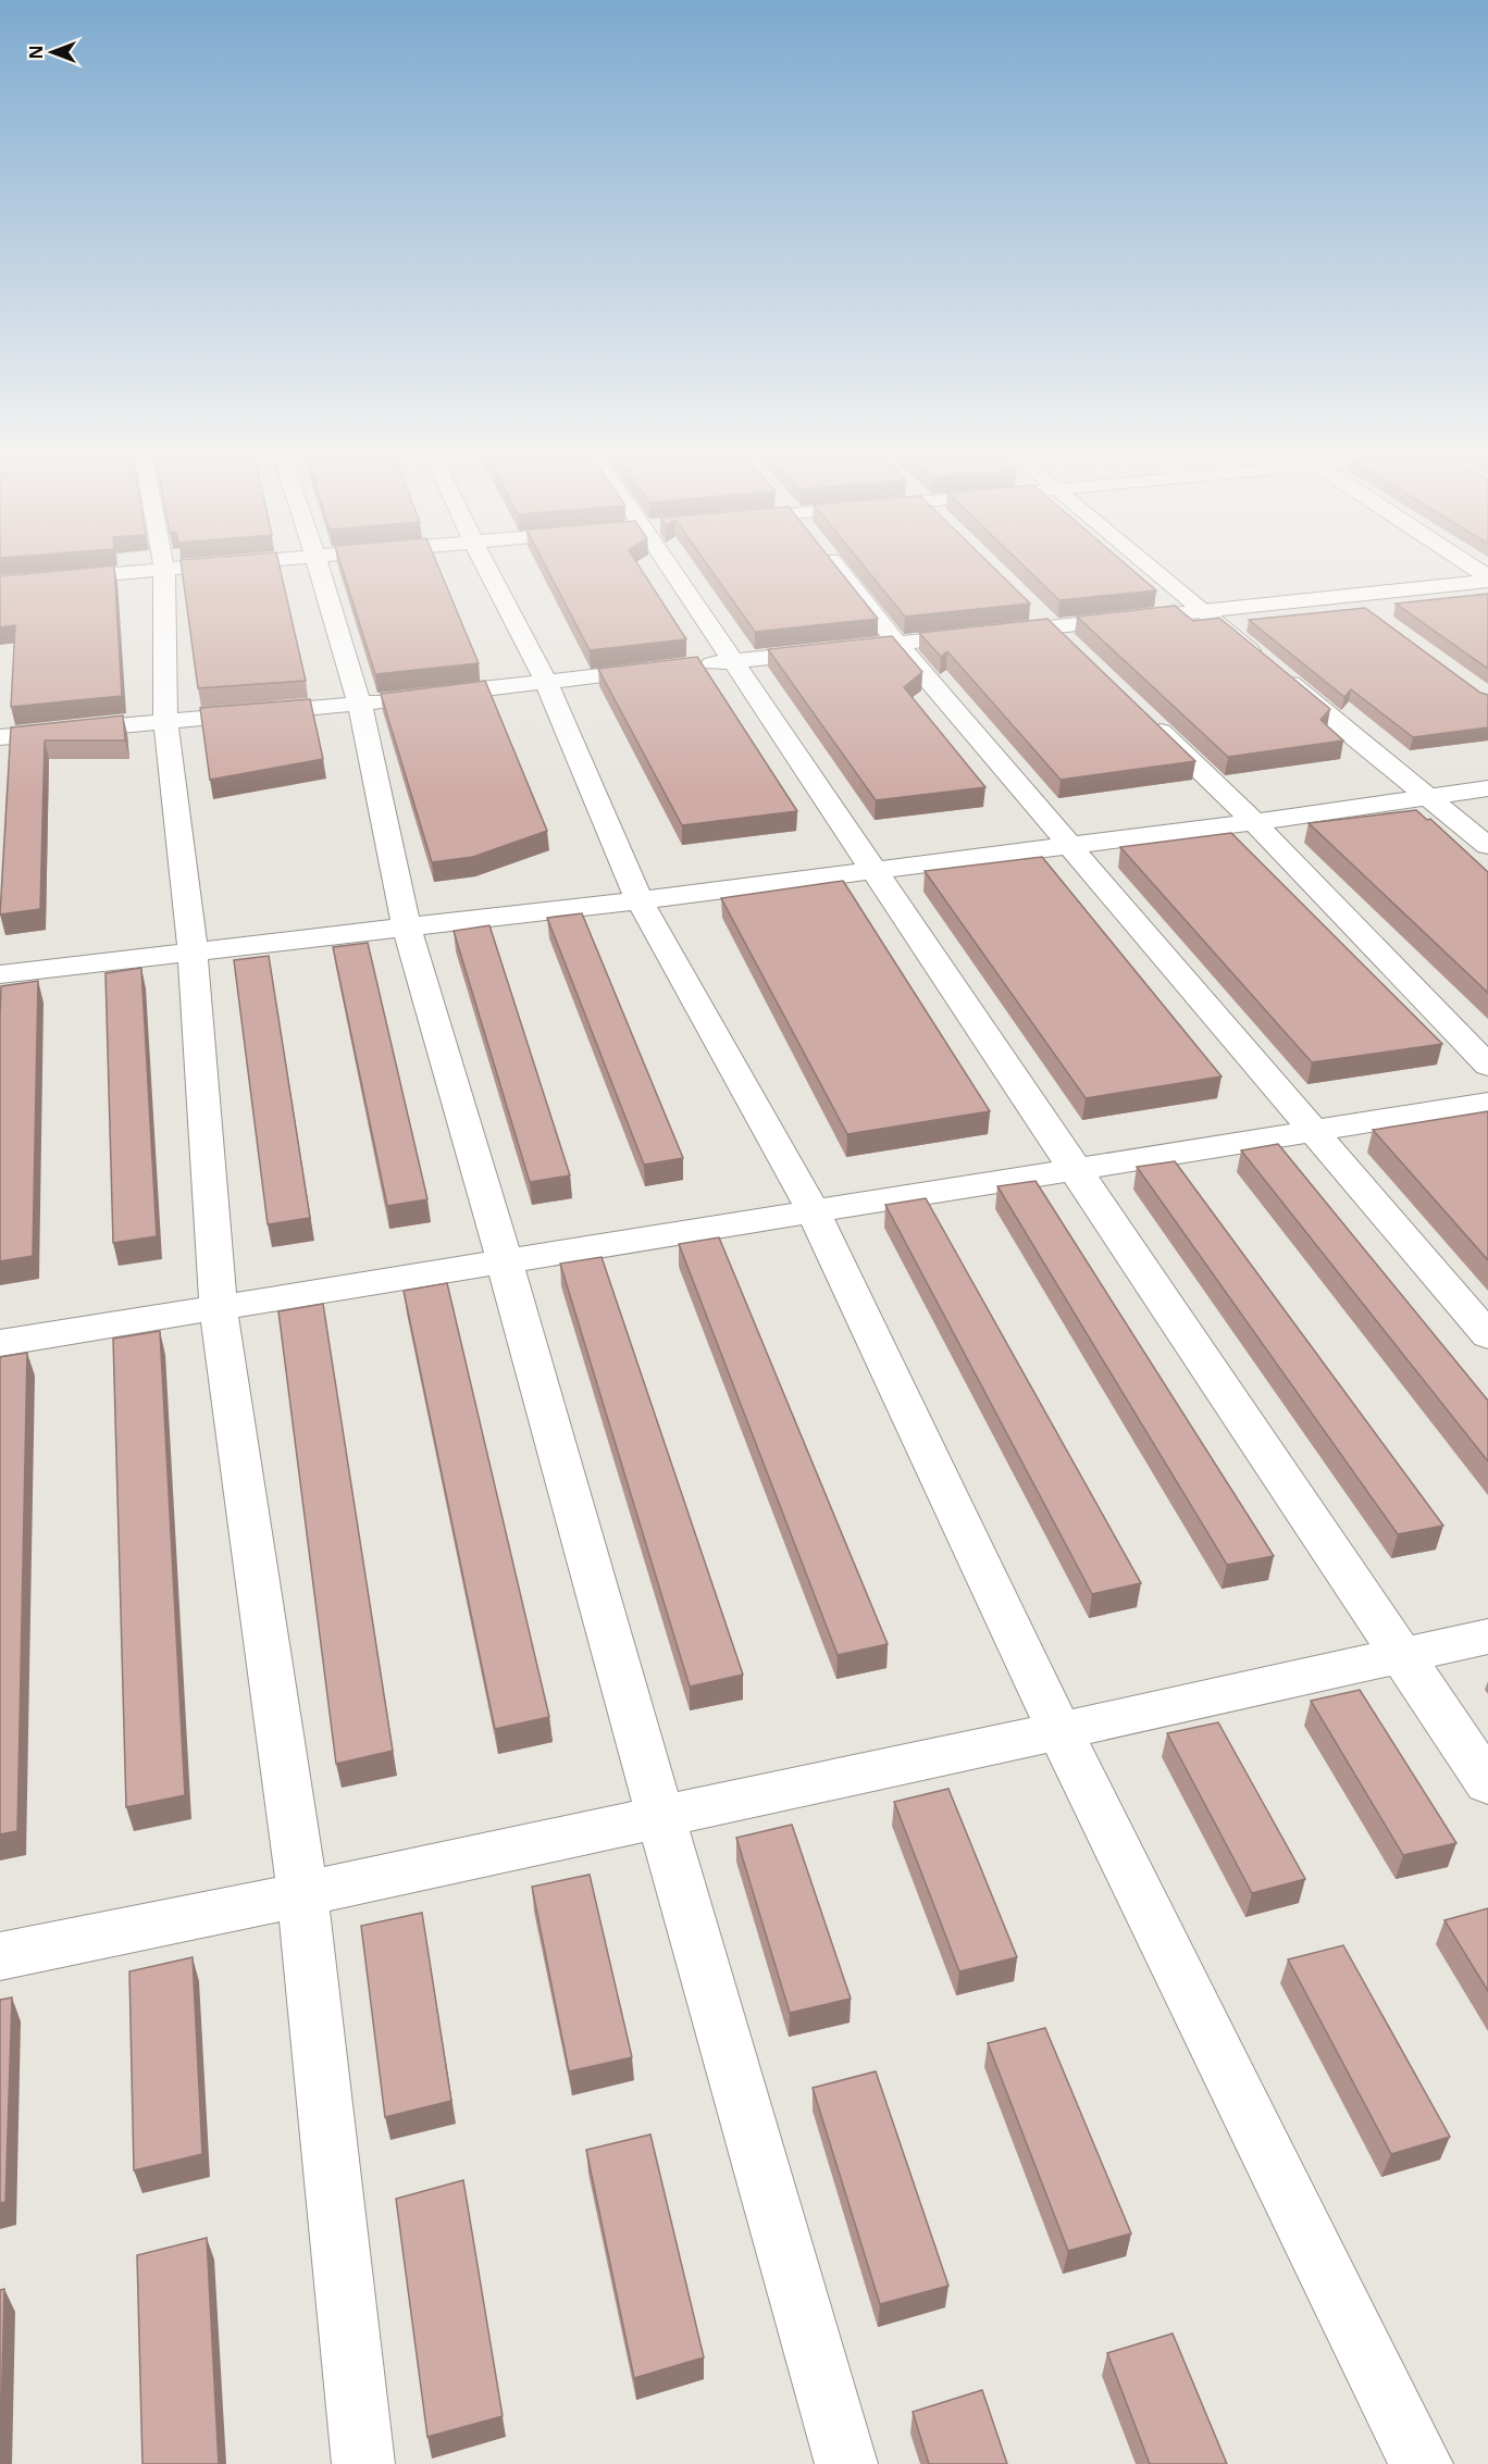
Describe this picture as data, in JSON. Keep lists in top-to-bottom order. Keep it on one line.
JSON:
{"north":"left"}
